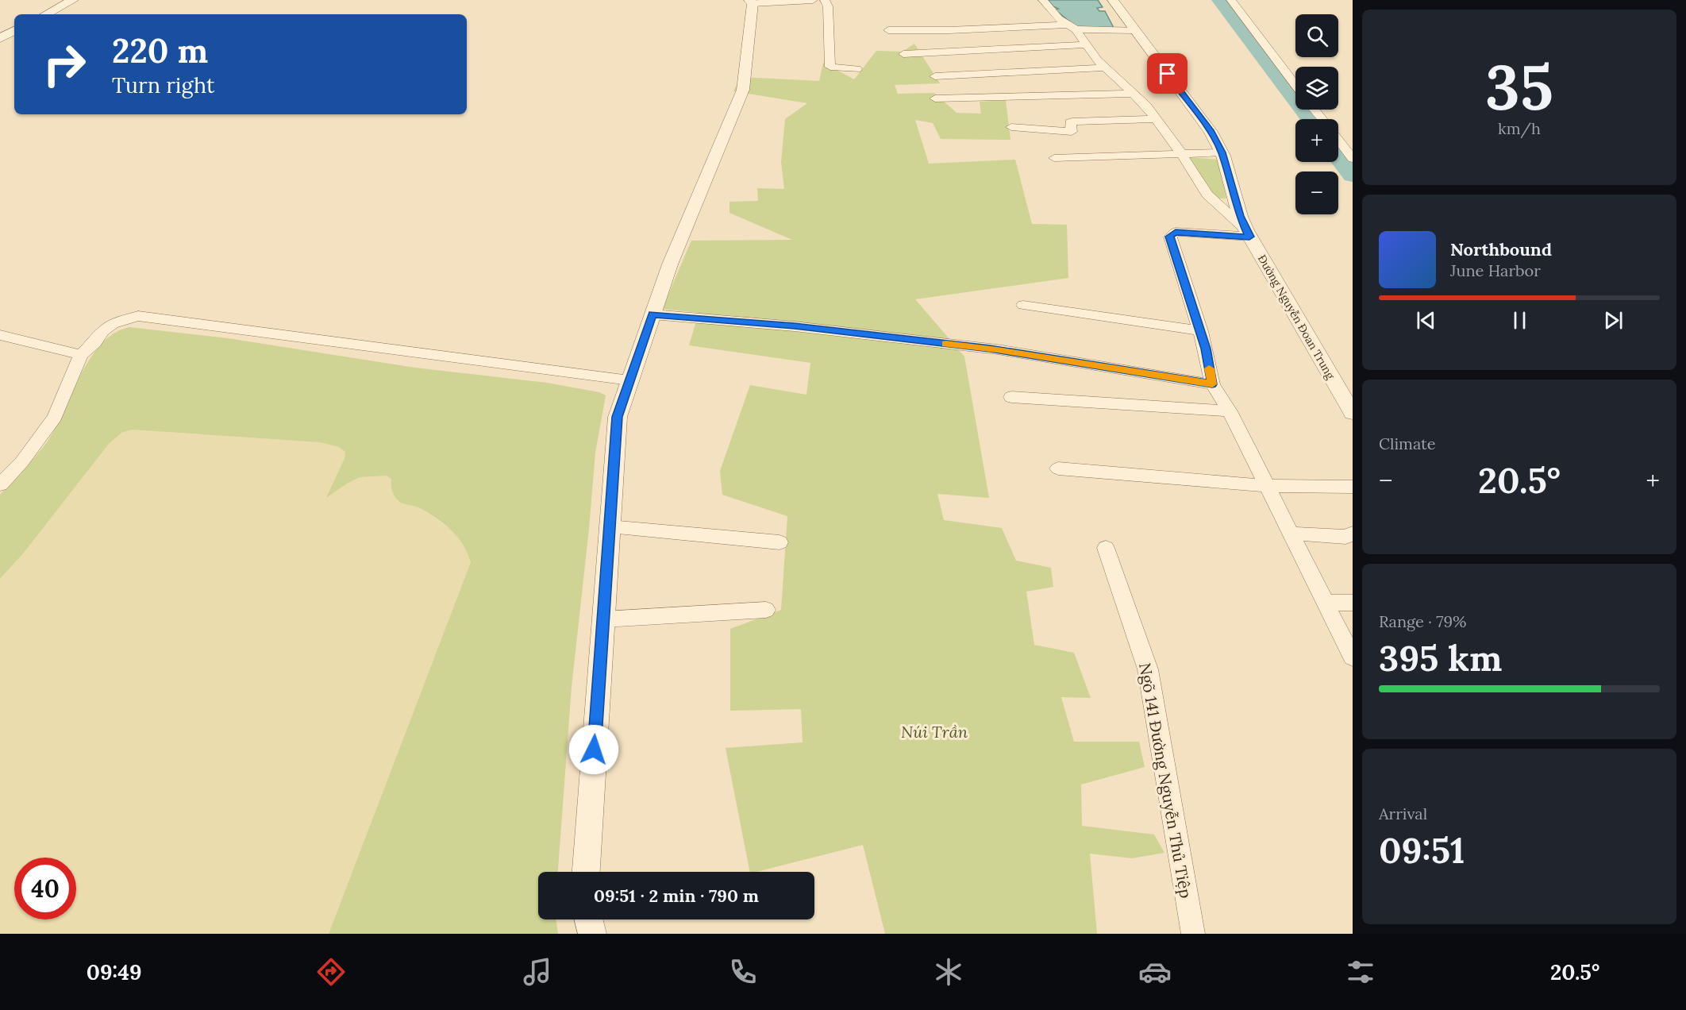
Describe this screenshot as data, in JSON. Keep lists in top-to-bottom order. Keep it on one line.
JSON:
{"streets":{"street":["Đường Nguyễn Đoan Trung","Ngõ 141 Đường Nguyễn Thủ Tiệp"]},"parks":["Núi Trần"],"page":{"tile":[["35","km/h"],"Climate",["Range · 79%","395 km"],["Arrival","09:51"]],"map_buttons":["+","−"],"turn":["220 m","Turn right"],"song":["Northbound","June Harbor"],"heat":["−","20.5°","+"],"limit":"40","trip":"09:51 · 2 min · 790 m","tabs":["09:49","20.5°"]}}
